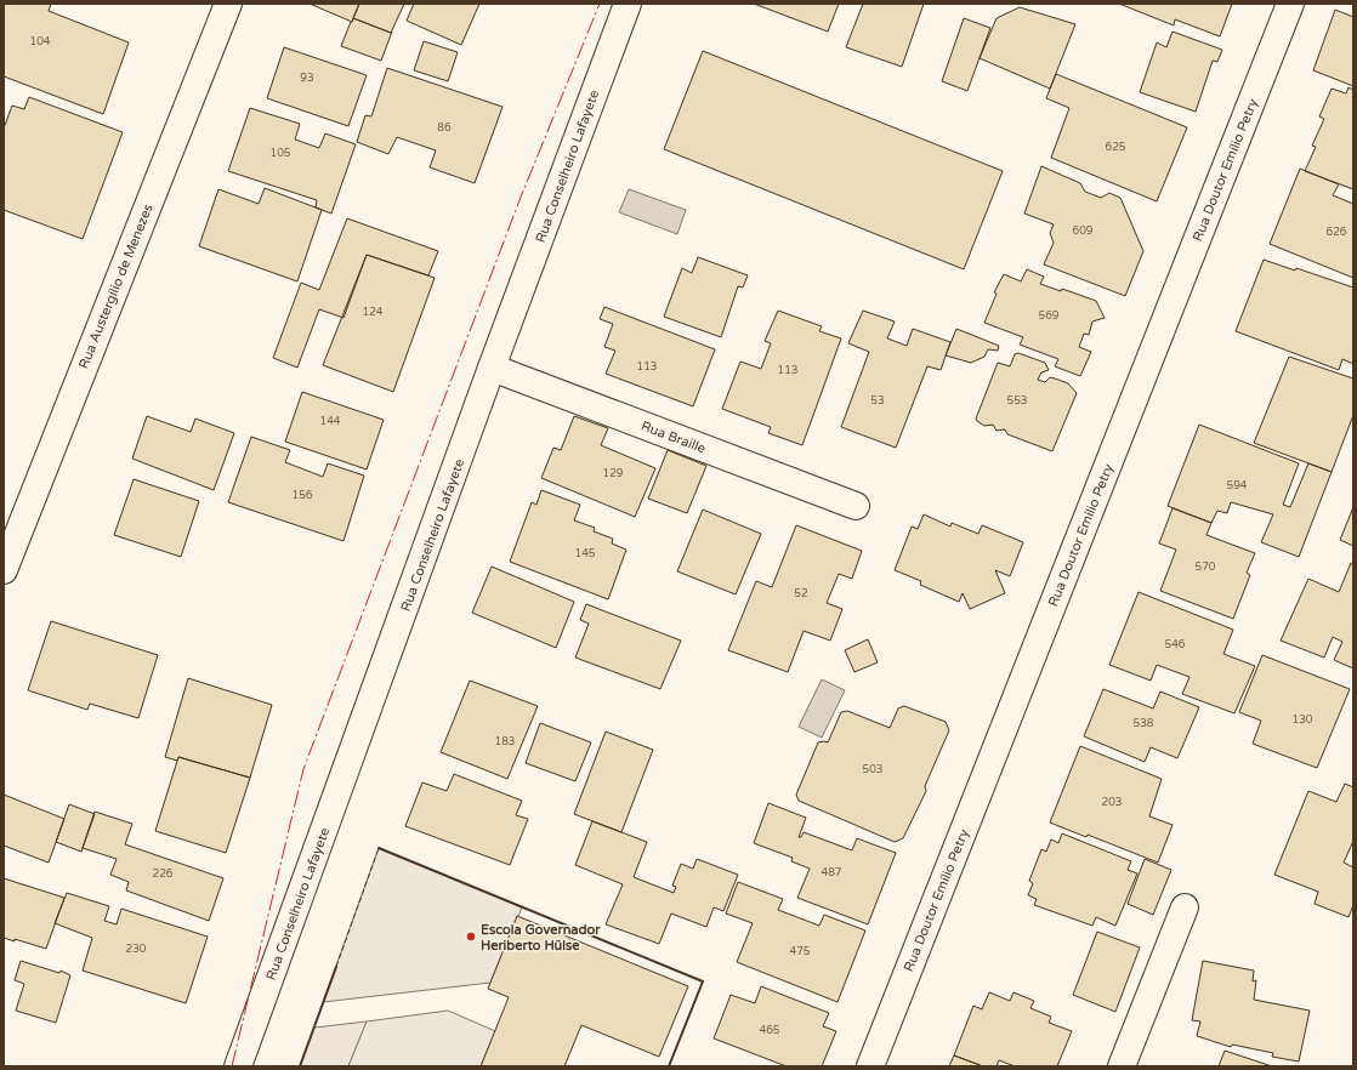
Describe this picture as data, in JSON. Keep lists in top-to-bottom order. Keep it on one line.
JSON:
{"streets":{"street":["Rua Conselheiro Lafayete","Rua Doutor Emílio Petry","Rua Austergílio de Menezes","Rua Braille"]},"crossings":[["Rua Conselheiro Lafayete","Rua Braille"]],"places":["Escola Governador Heriberto Hülse"],"house_numbers":["104","93","86","625","105","609","626","124","569","113","113","53","553","144","129","594","156","145","570","52","546","130","538","183","503","203","487","226","230","475","465"]}
